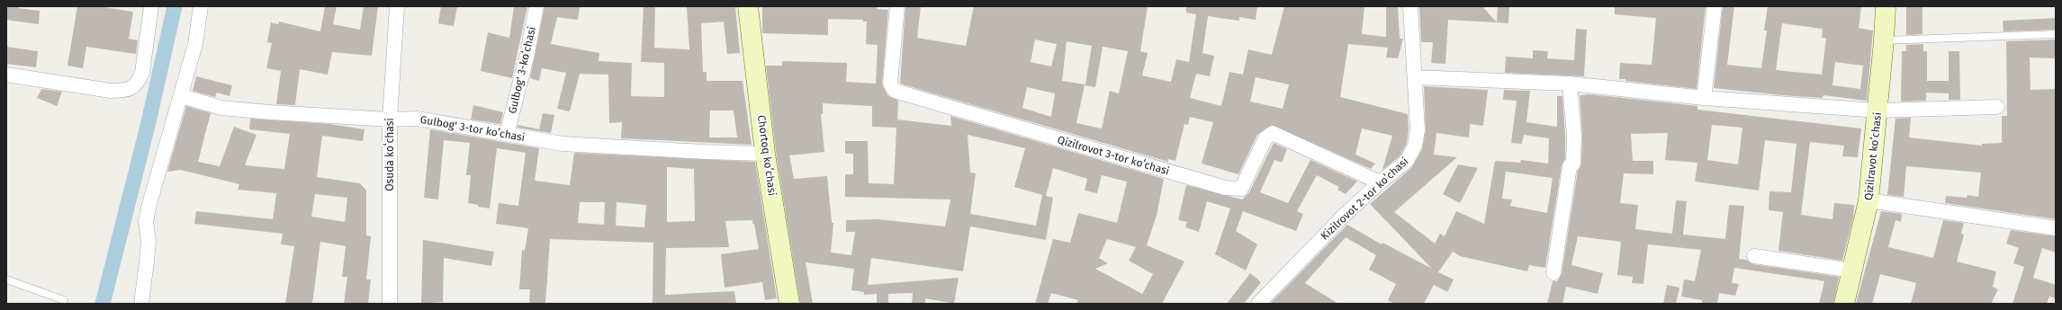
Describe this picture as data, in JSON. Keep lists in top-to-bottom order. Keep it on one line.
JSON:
{"streets":{"street":["Gulbog' 3-koʻchasi","Gulbog' 3-tor koʻchasi","Osuda koʻchasi","Chortoq koʻchasi","Qizilrovot 3-tor koʻchasi","Qizilravot koʻchasi","Kizilrovot 2-tor koʻchasi"]},"crossings":[["Gulbog' 3-koʻchasi","Gulbog' 3-tor koʻchasi"],["Gulbog' 3-tor koʻchasi","Osuda koʻchasi"],["Gulbog' 3-tor koʻchasi","Chortoq koʻchasi"],["Qizilrovot 3-tor koʻchasi","Kizilrovot 2-tor koʻchasi"]]}
